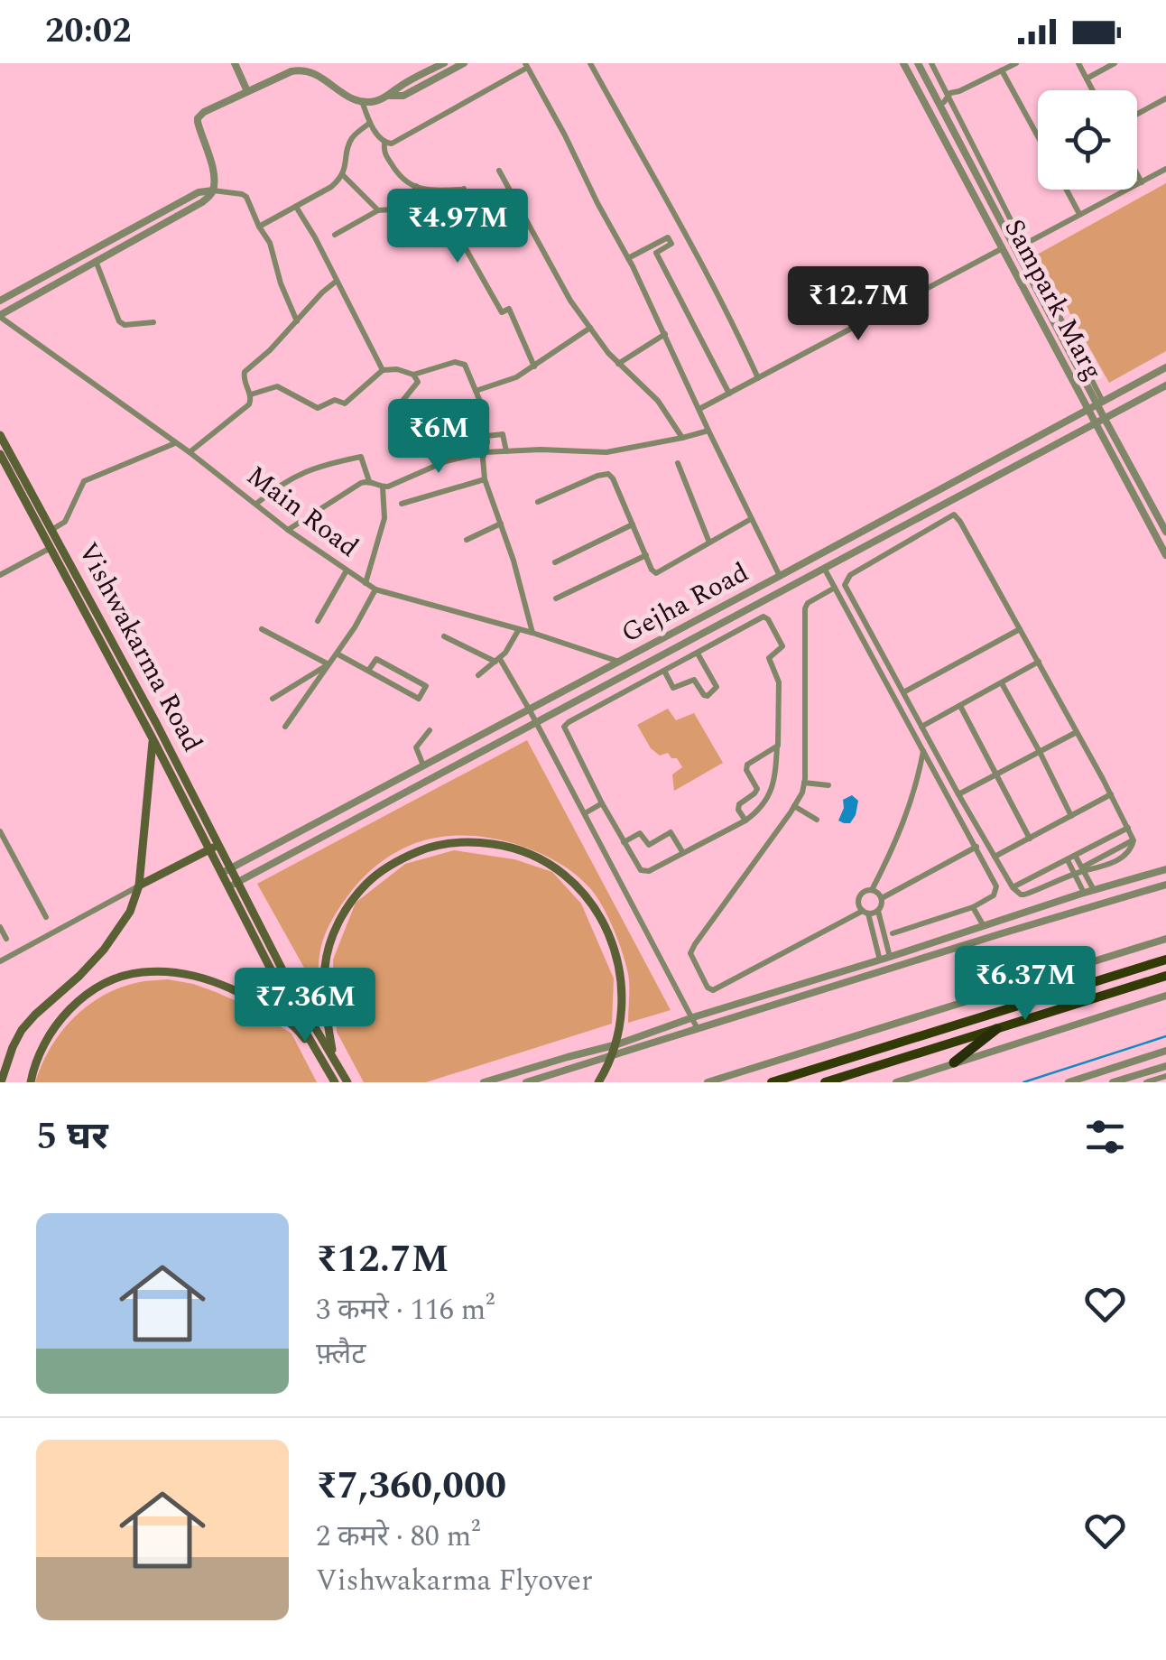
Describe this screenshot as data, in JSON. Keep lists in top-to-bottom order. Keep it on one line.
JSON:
{"streets":{"main road":["Vishwakarma Road"],"street":["Sampark Marg","Main Road","Gejha Road"]},"crossings":[["Sampark Marg","Gejha Road"],["Main Road","Gejha Road"],["Gejha Road","Vishwakarma Road"]],"page":{"status":"20:02","price":["₹4.97M","₹12.7M","₹6M","₹6.37M","₹7.36M"],"heading":"5 घर","list":[{"name":"₹12.7M","note":"3 कमरे · 116 m² · फ़्लैट"},{"name":"₹7,360,000","note":"2 कमरे · 80 m² · Vishwakarma Flyover"}]}}
